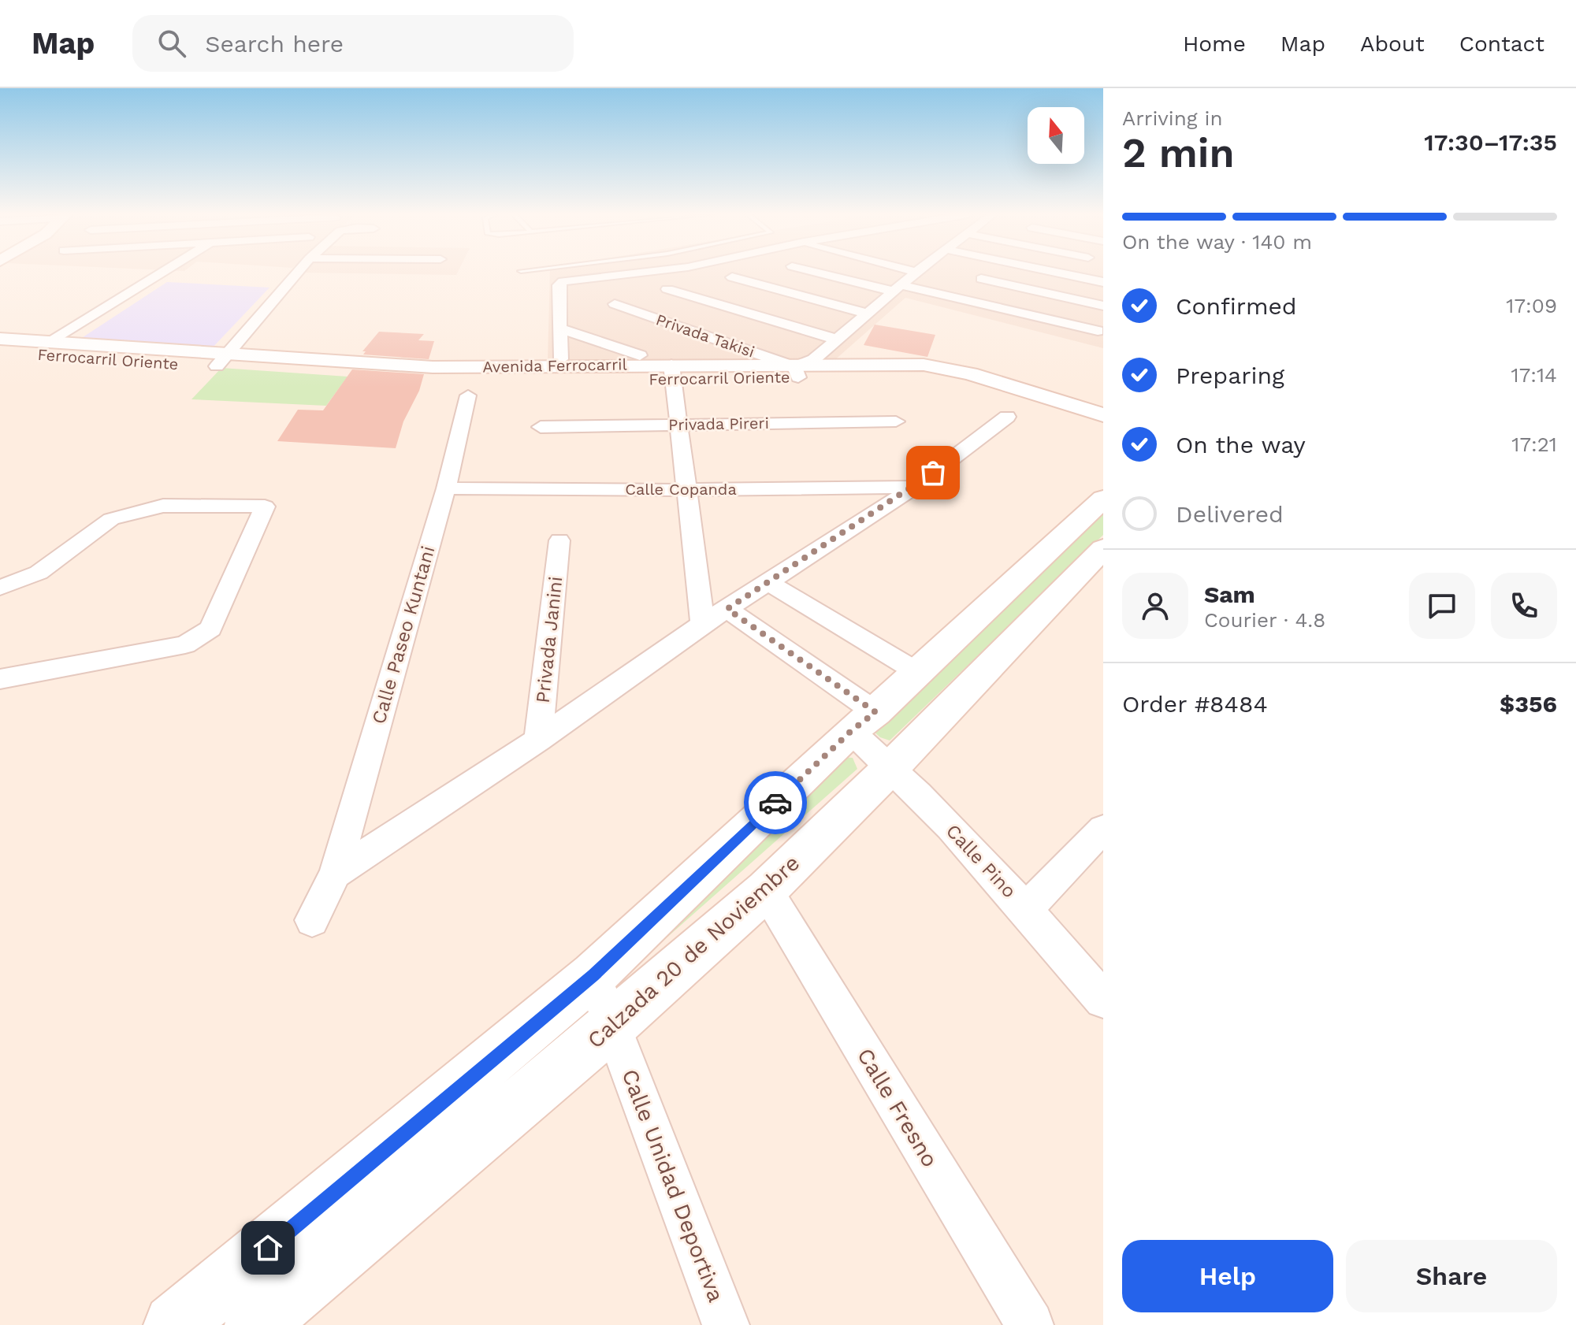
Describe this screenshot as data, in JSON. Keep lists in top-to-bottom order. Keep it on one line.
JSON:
{"streets":{"main road":["Ferrocarril Oriente","Calzada 20 de Noviembre"],"street":["Privada Takisi","Privada Pireri","Calle Copanda","Calle Paseo Kuntani","Privada Janini","Calle Pino","Calle Fresno","Calle Unidad Deportiva"]},"crossings":[["Privada Takisi","Ferrocarril Oriente"],["Ferrocarril Oriente","Calle Paseo Kuntani"],["Calle Copanda","Calle Paseo Kuntani"],["Calle Pino","Calzada 20 de Noviembre"],["Calzada 20 de Noviembre","Calle Fresno"],["Calzada 20 de Noviembre","Calle Unidad Deportiva"]],"north":"top","page":{"header":"Map","search":"Search here","nav":["Home","Map","About","Contact"],"heading":["2 min","Arriving in","17:30–17:35"],"panel":["Sam","Courier · 4.8","Order #8484","$356"],"bar":"On the way · 140 m","list":[["Confirmed","17:09"],["Preparing","17:14"],["On the way","17:21"],"Delivered"],"buttons":["Help","Share"]}}
